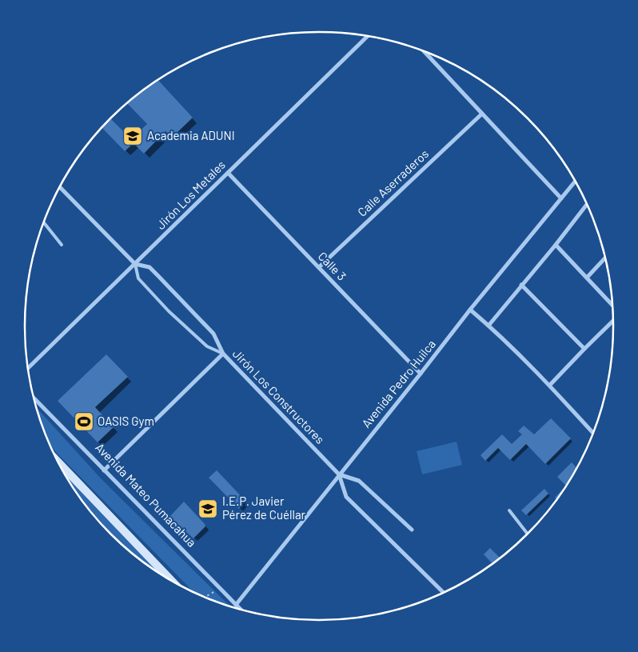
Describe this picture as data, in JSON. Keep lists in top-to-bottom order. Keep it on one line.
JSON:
{"streets":{"street":["Calle Aserraderos","Jirón Los Metales","Calle 3","Avenida Pedro Huilca","Jirón Los Constructores","Avenida Mateo Pumacahua"]},"crossings":[["Calle Aserraderos","Calle 3"],["Jirón Los Metales","Calle 3"],["Jirón Los Metales","Jirón Los Constructores"],["Calle 3","Avenida Pedro Huilca"],["Avenida Pedro Huilca","Jirón Los Constructores"],["Avenida Pedro Huilca","Avenida Mateo Pumacahua"]],"places":{"school or university":["Academia ADUNI","I.E.P. Javier Pérez de Cuéllar"],"sports":["OASIS Gym"]}}
